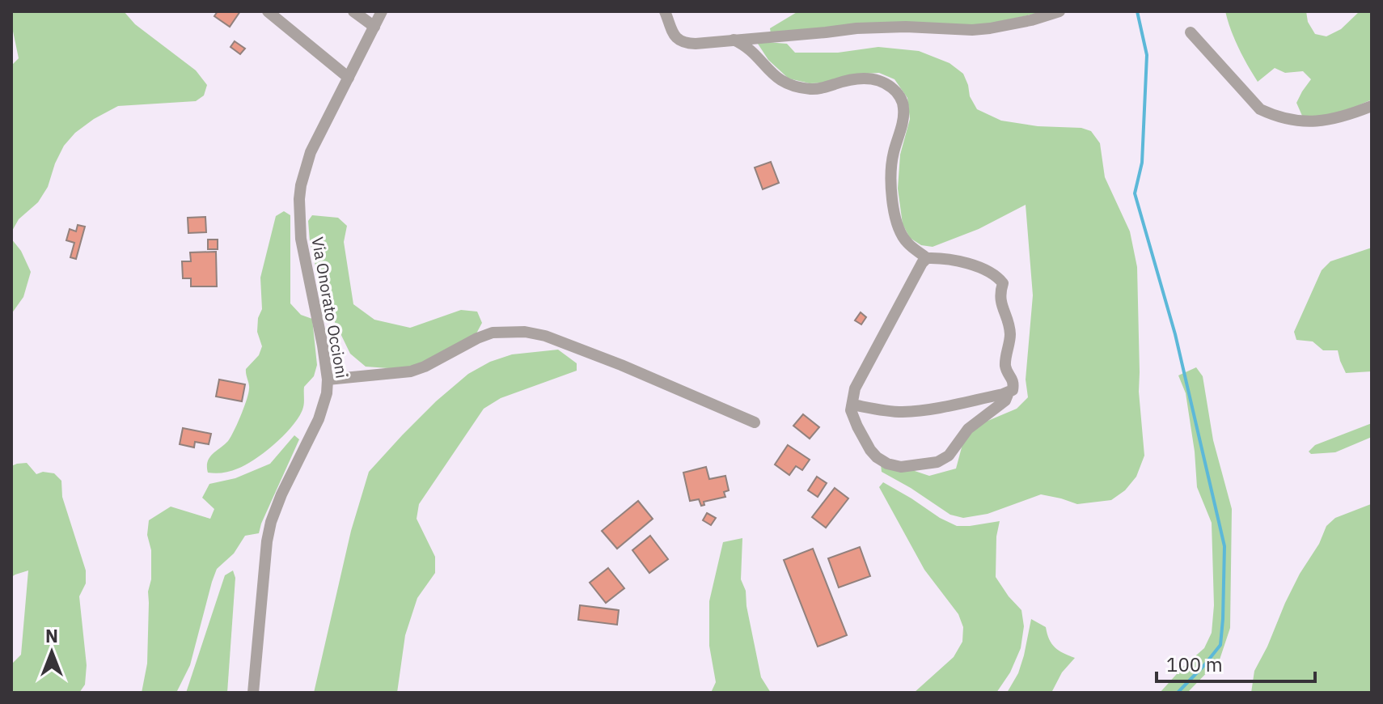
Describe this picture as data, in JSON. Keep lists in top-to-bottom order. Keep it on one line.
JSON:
{"streets":{"street":["Via Onorato Occioni"]},"scale_bar":"100 m","north":"top"}
